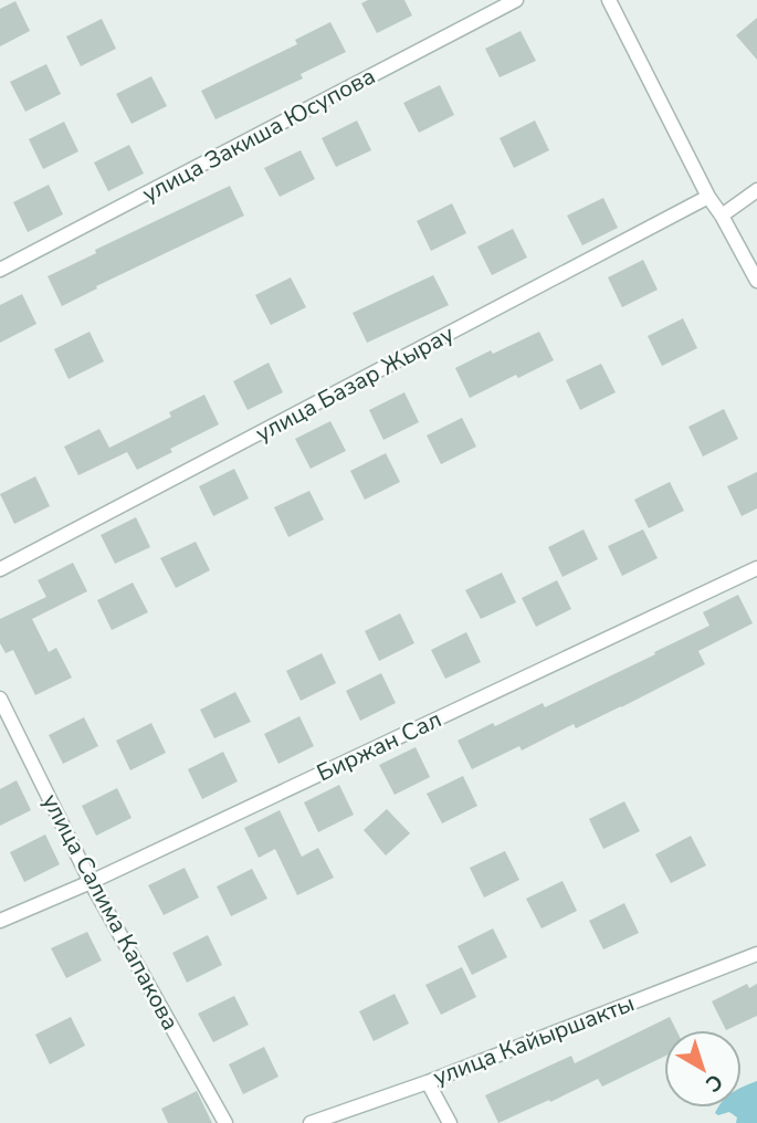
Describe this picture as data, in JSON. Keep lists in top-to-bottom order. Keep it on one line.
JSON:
{"streets":{"street":["улица Закиша Юсупова","улица Базар Жырау","Биржан Сал","улица Салима Капакова","улица Кайыршакты"]},"crossings":[["Биржан Сал","улица Салима Капакова"]],"north":"bottom right"}
